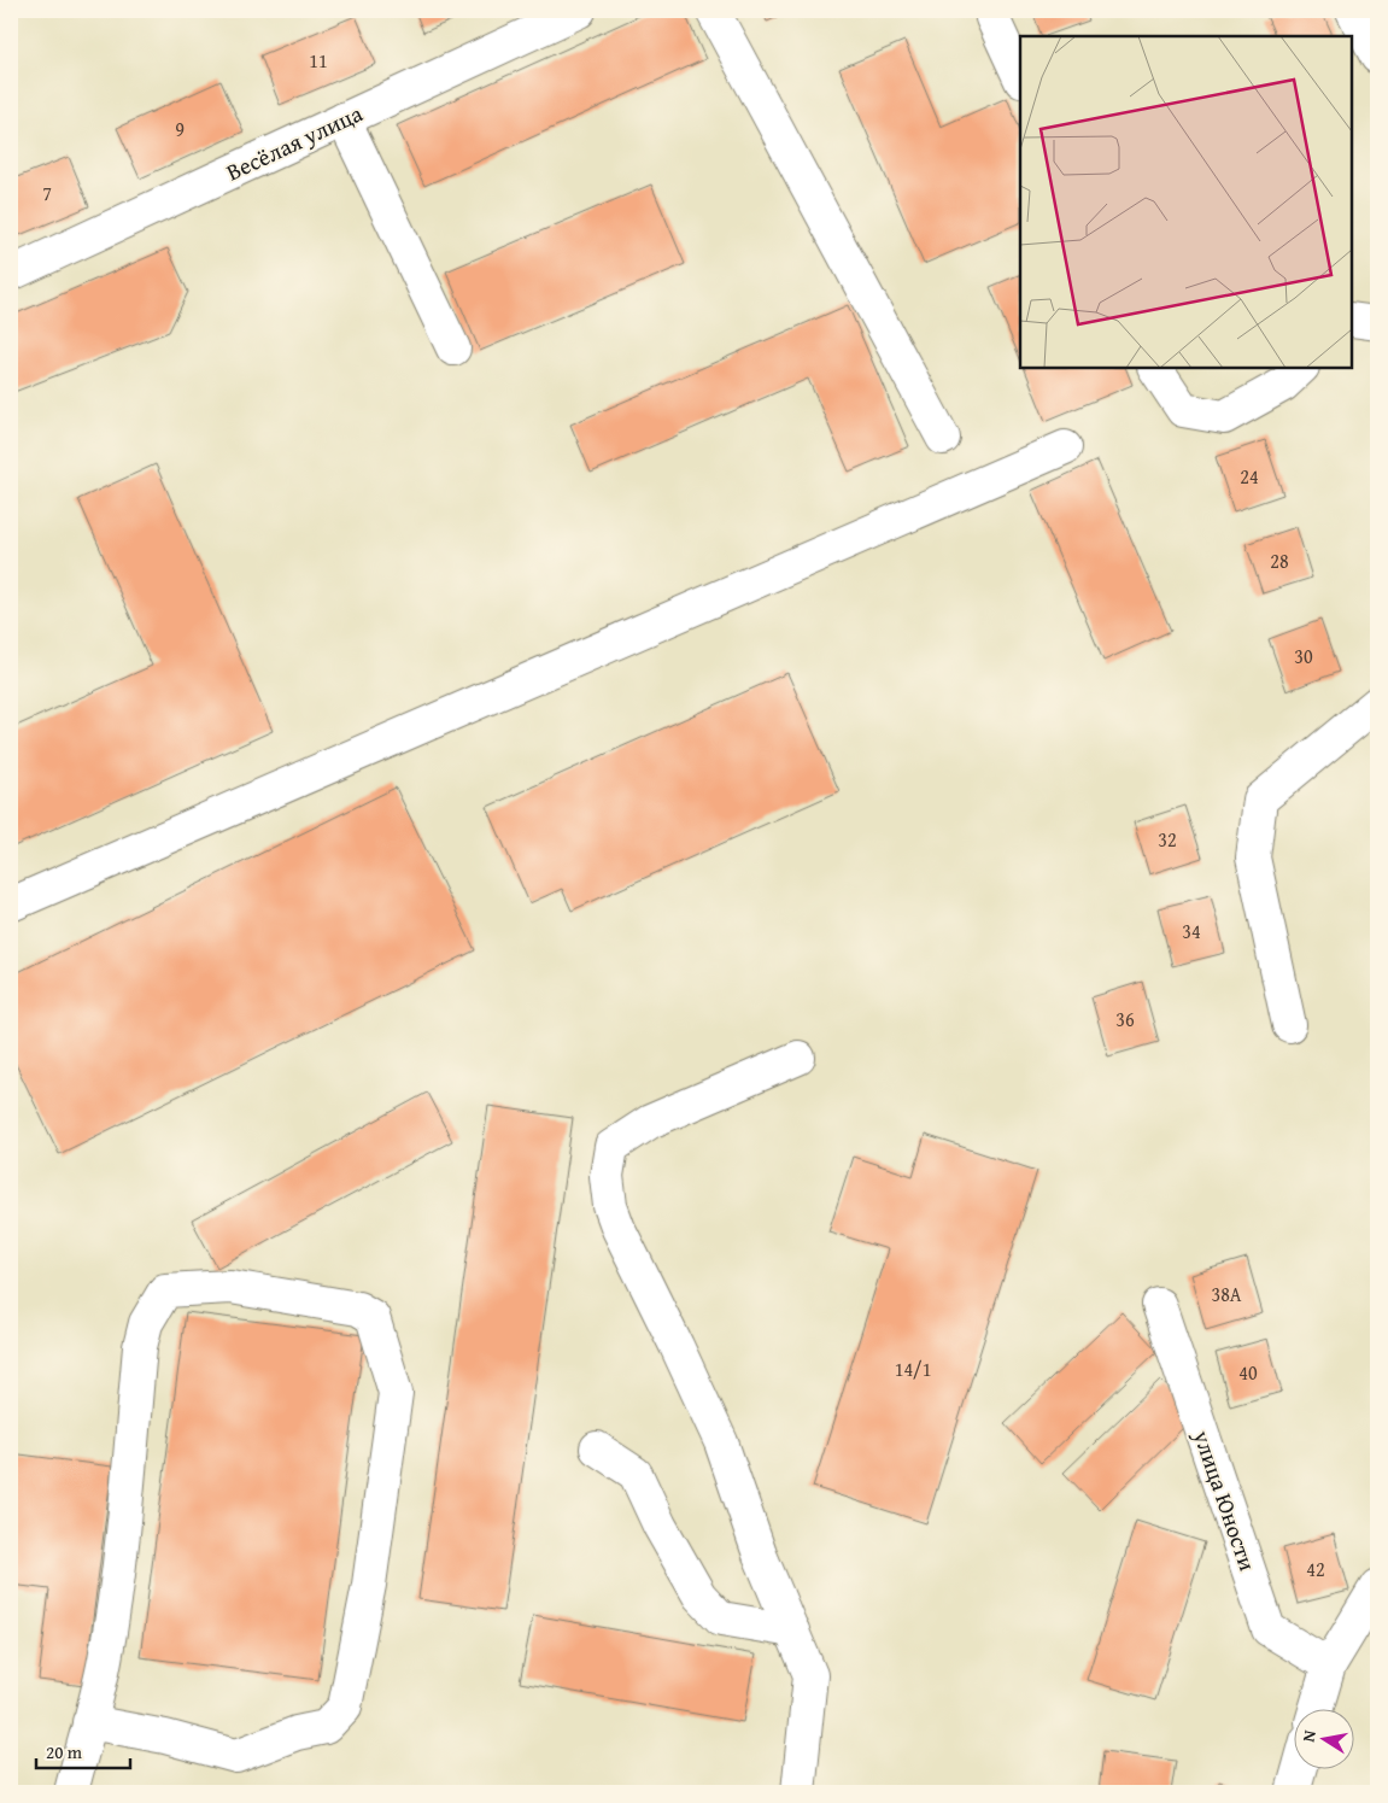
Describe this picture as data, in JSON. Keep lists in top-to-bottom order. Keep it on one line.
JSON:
{"streets":{"street":["Весёлая улица","улица Юности"]},"house_numbers":["11","9","7","24","28","30","32","34","36","38А","14/1","40","42"],"scale_bar":"20 m","north":"left"}
